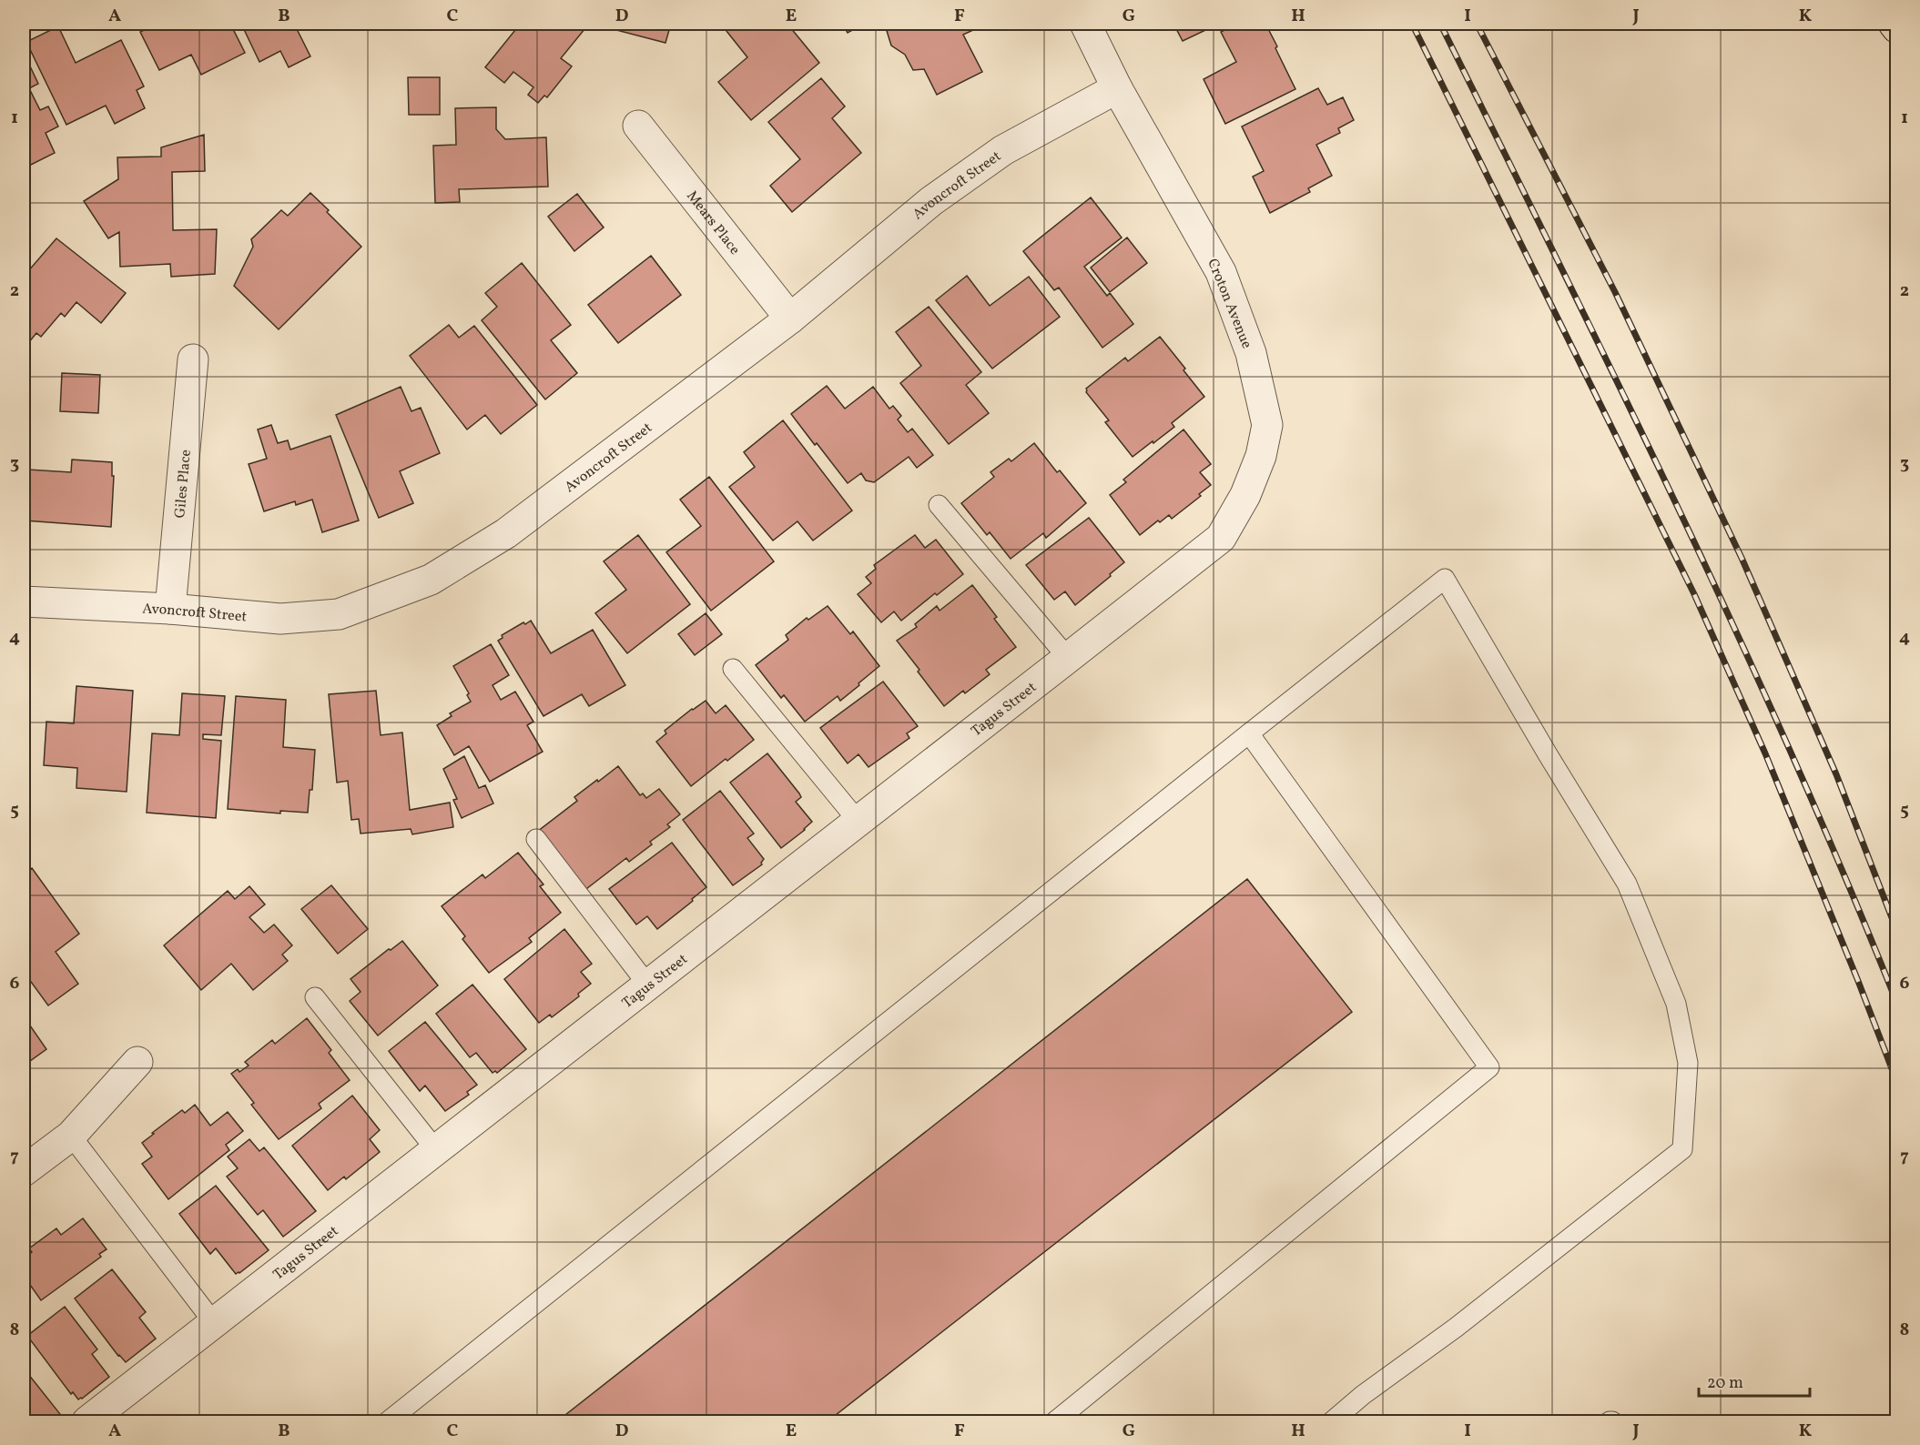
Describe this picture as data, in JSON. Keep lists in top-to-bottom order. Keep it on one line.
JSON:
{"streets":{"street":["Avoncroft Street","Mears Place","Croton Avenue","Giles Place","Tagus Street"]},"crossings":[["Avoncroft Street","Mears Place"],["Avoncroft Street","Croton Avenue"],["Avoncroft Street","Giles Place"],["Croton Avenue","Tagus Street"]],"scale_bar":"20 m","grid":{"columns":["A","B","C","D","E","F","G","H","I","J","K"],"rows":["1","2","3","4","5","6","7","8"]}}
